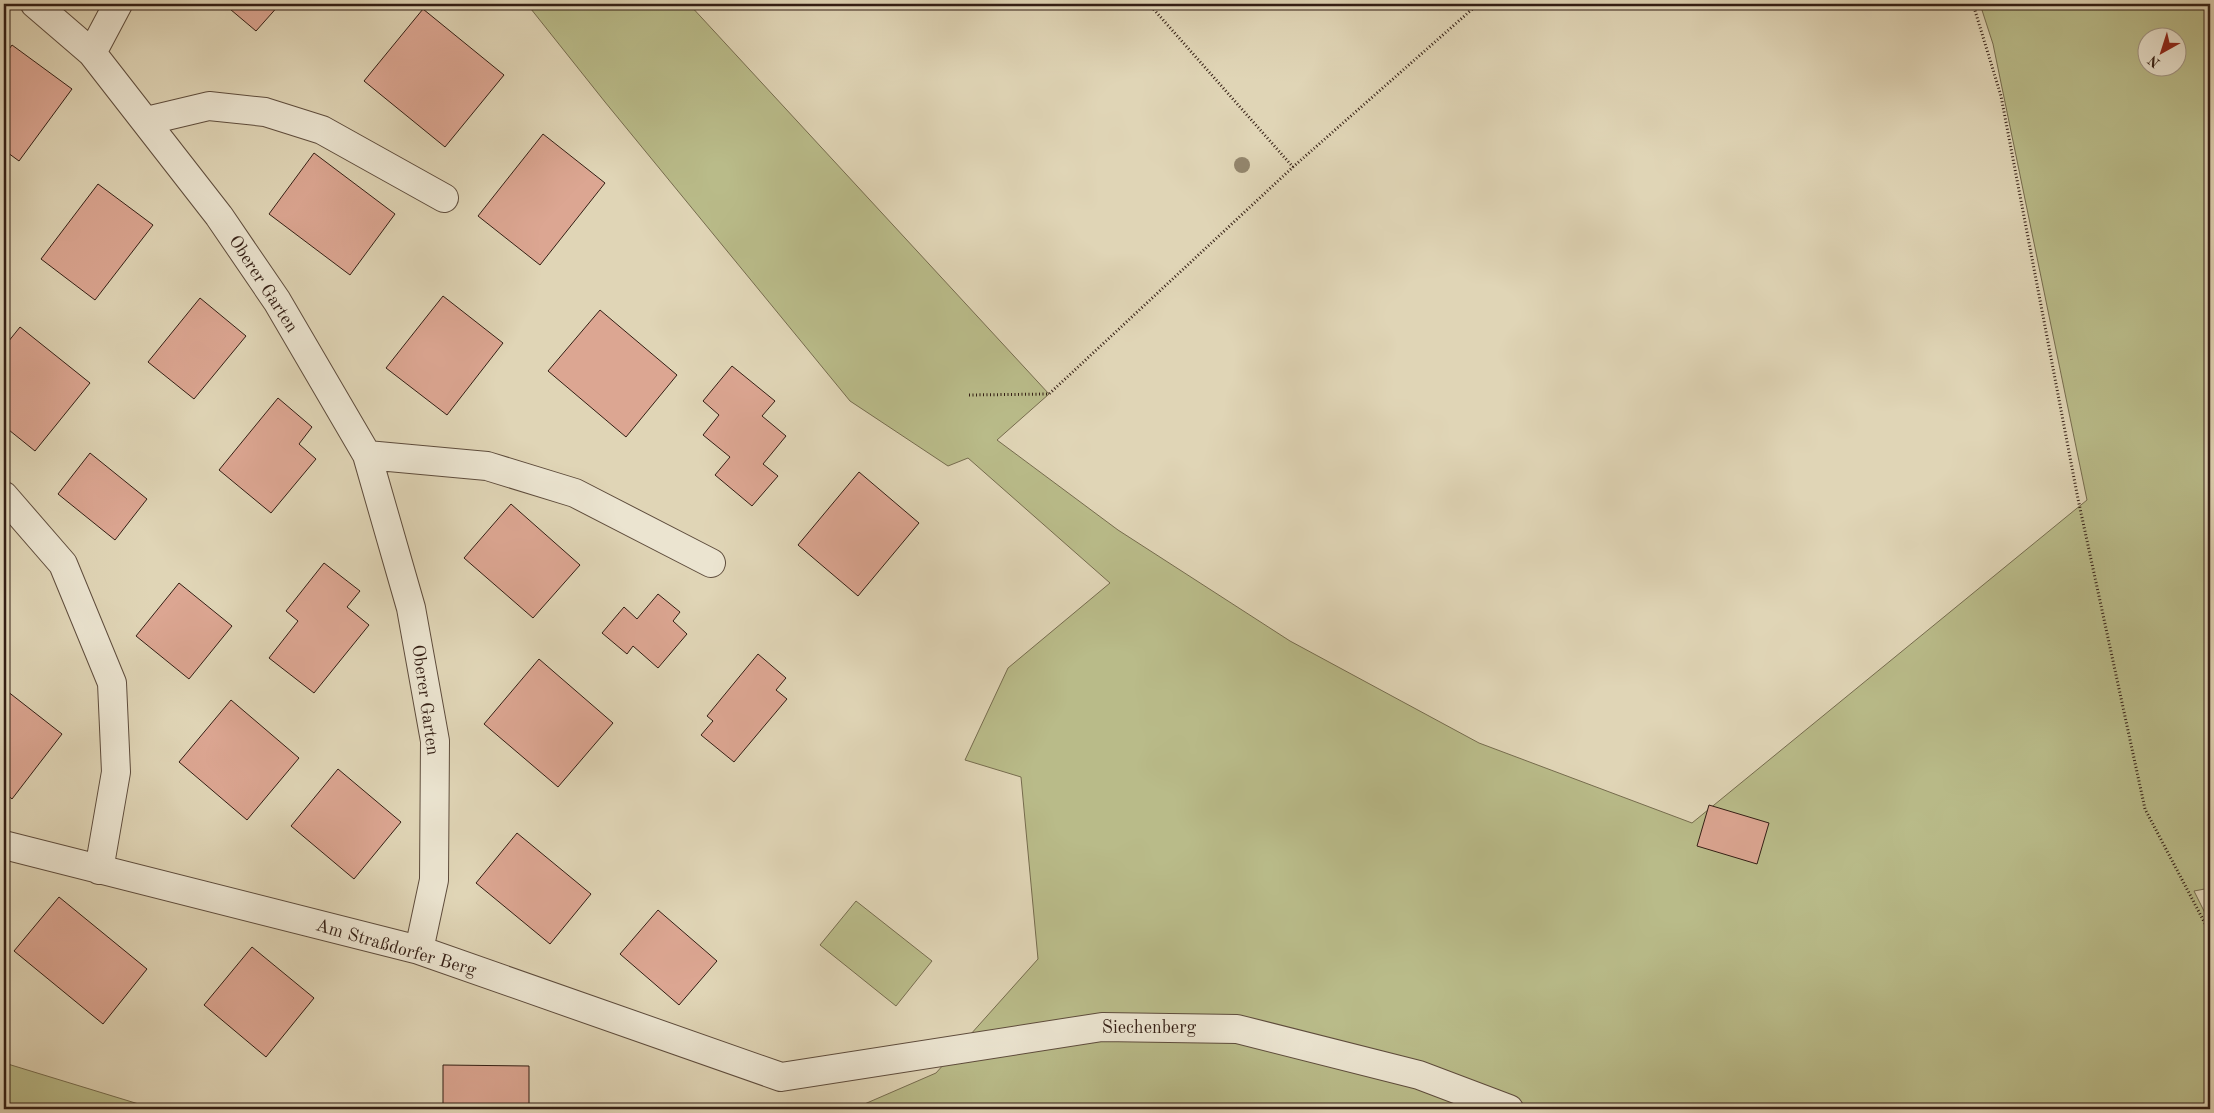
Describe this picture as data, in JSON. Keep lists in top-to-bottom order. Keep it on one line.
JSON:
{"streets":{"street":["Oberer Garten","Am Straßdorfer Berg","Siechenberg"]},"crossings":[["Oberer Garten","Am Straßdorfer Berg"],["Am Straßdorfer Berg","Siechenberg"]],"north":"bottom left"}
